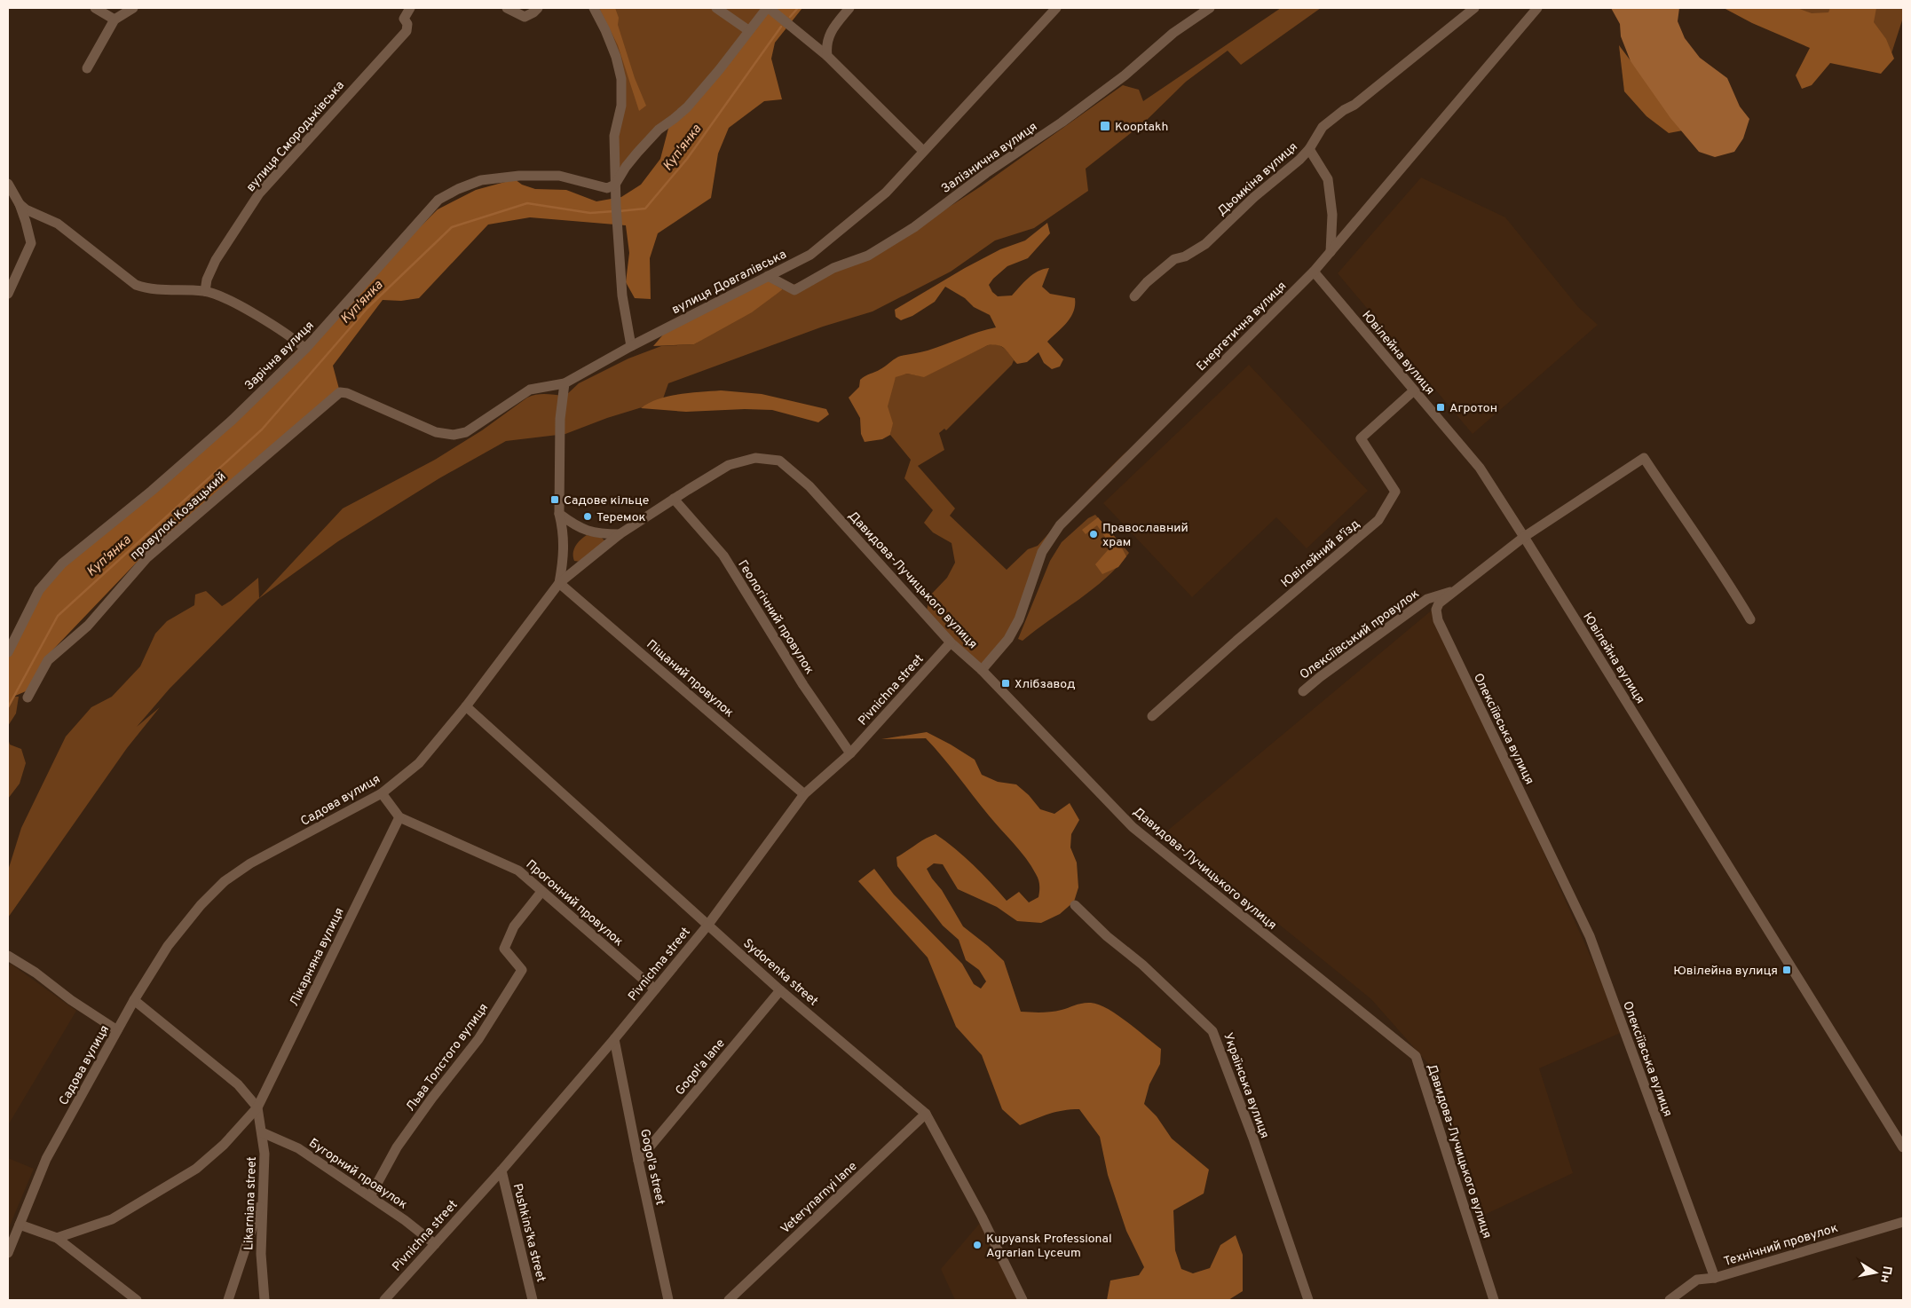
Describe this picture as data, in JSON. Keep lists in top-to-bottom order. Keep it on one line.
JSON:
{"streets":{"street":["вулиця Смородьківська","Залізнична вулиця","Дьомкіна вулиця","вулиця Довгалівська","Енергетична вулиця","Ювілейна вулиця","Зарічна вулиця","провулок Козацький","Ювілейний в'їзд","Давидова-Лучицького вулиця","Геологічний провулок","Олексіївський провулок","Піщаний провулок","Pivnichna street","Олексіївська вулиця","Садова вулиця","Прогонний провулок","Лікарняна вулиця","Sydorenka street","Льва Толстого вулиця","Gogol'a lane","Українська вулиця","Gogol'a street","Бугорний провулок","Veterynarnyi lane","Likarniana street","Pushkins'ka street","Технічний провулок"]},"crossings":[["Залізнична вулиця","вулиця Довгалівська"],["вулиця Довгалівська","провулок Козацький"],["Енергетична вулиця","Ювілейна вулиця"],["Енергетична вулиця","Давидова-Лучицького вулиця"],["Ювілейна вулиця","Ювілейний в'їзд"],["Ювілейна вулиця","Олексіївська вулиця"],["Давидова-Лучицького вулиця","Pivnichna street"],["Давидова-Лучицького вулиця","Садова вулиця"],["Геологічний провулок","Pivnichna street"],["Геологічний провулок","Садова вулиця"],["Олексіївський провулок","Олексіївська вулиця"],["Піщаний провулок","Pivnichna street"],["Піщаний провулок","Садова вулиця"],["Pivnichna street","Прогонний провулок"],["Pivnichna street","Sydorenka street"],["Pivnichna street","Gogol'a street"],["Pivnichna street","Бугорний провулок"],["Pivnichna street","Pushkins'ka street"],["Олексіївська вулиця","Технічний провулок"],["Садова вулиця","Прогонний провулок"],["Садова вулиця","Sydorenka street"],["Прогонний провулок","Лікарняна вулиця"],["Прогонний провулок","Льва Толстого вулиця"],["Лікарняна вулиця","Likarniana street"],["Sydorenka street","Gogol'a lane"],["Sydorenka street","Veterynarnyi lane"],["Льва Толстого вулиця","Бугорний провулок"],["Gogol'a lane","Gogol'a street"],["Бугорний провулок","Likarniana street"]],"water":["Куп'янка"],"places":{"transit":["Kooptakh","Агротон","Садове кільце","Хлібзавод","Ювілейна вулиця"],"other":["Теремок","Православний храм","Kupyansk Professional Agrarian Lyceum"]},"north":"right"}
